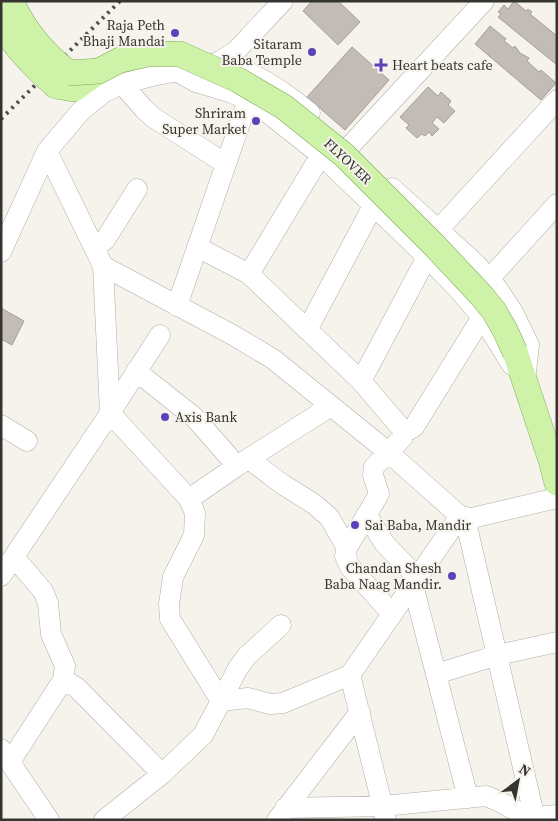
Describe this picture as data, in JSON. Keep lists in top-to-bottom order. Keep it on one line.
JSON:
{"streets":{"main road":["FLYOVER"]},"places":{"other":["Raja Peth Bhaji Mandai","Sitaram Baba Temple","Shriram Super Market","Axis Bank","Sai Baba, Mandir","Chandan Shesh Baba Naag Mandir."],"health":["Heart beats cafe"]},"north":"top right"}
